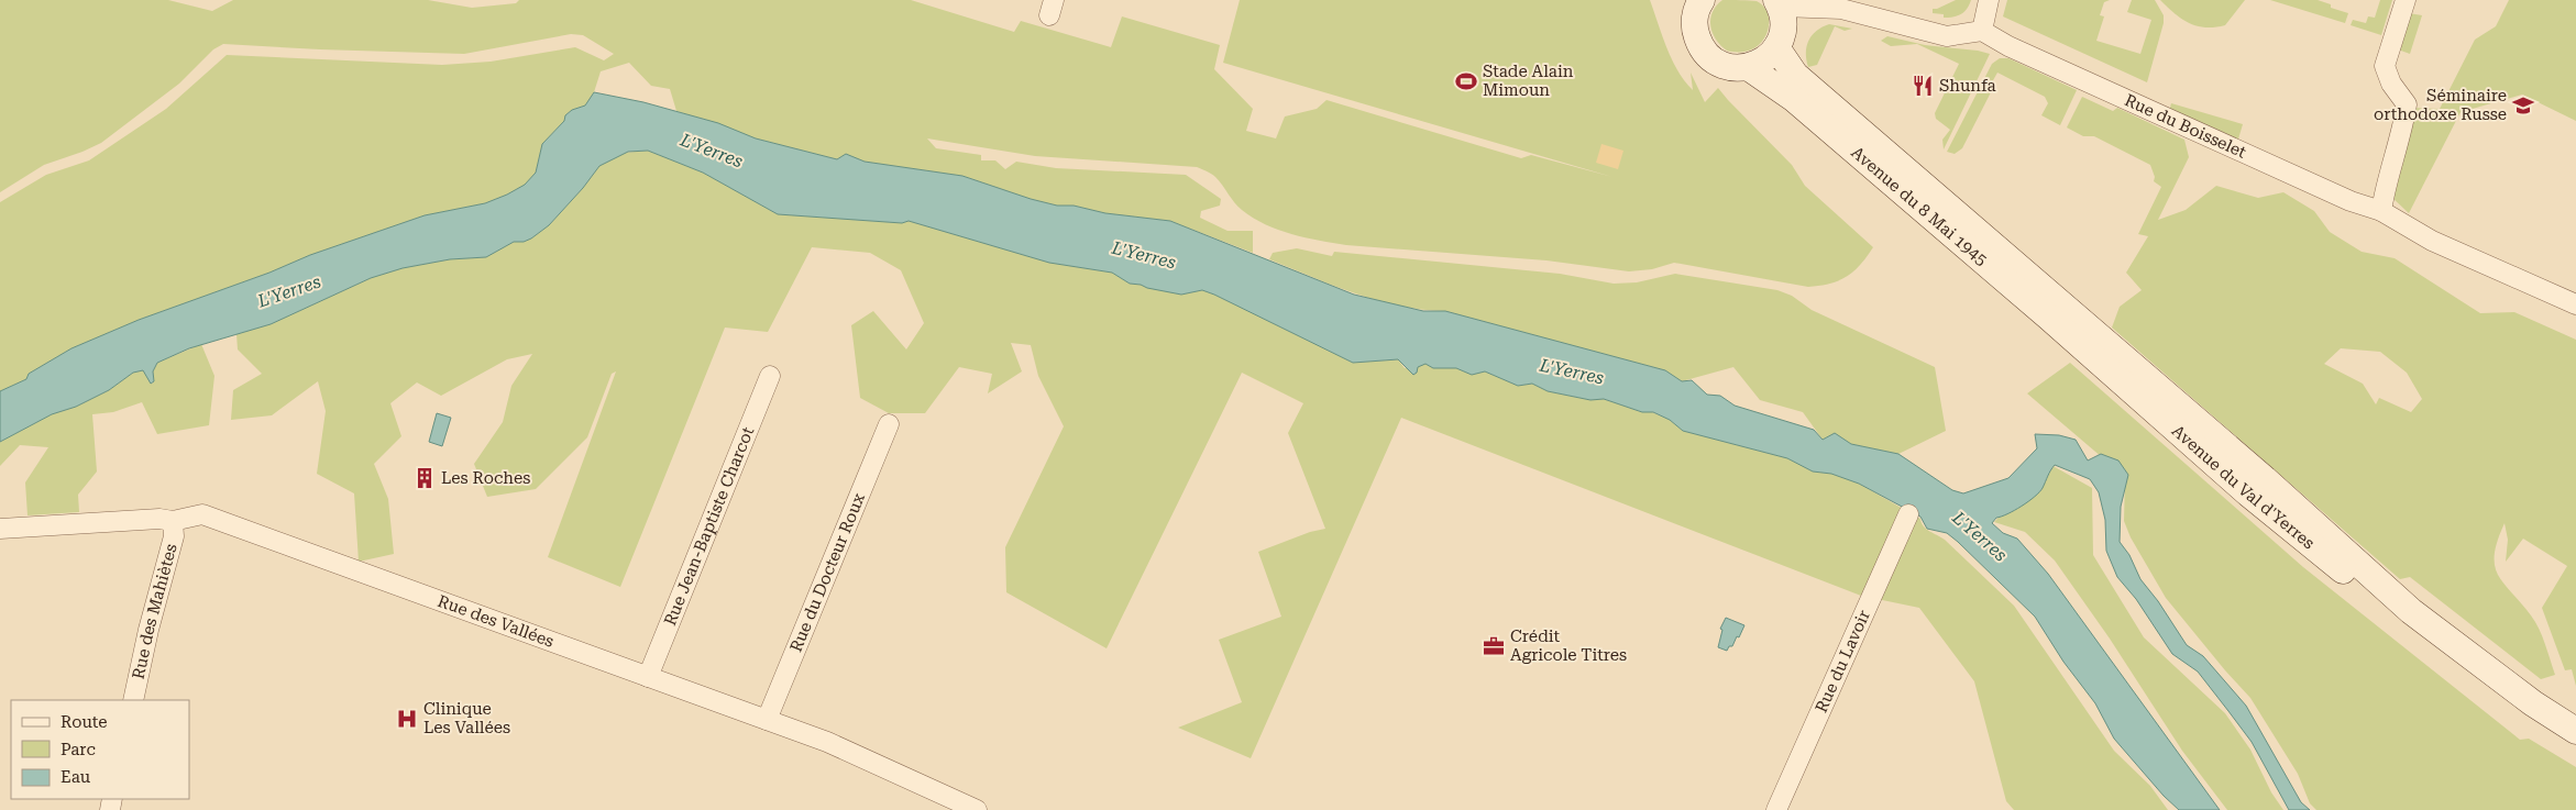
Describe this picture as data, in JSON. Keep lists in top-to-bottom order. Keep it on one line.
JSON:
{"streets":{"main road":["Avenue du 8 Mai 1945","Avenue du Val d'Yerres"],"street":["Rue du Boisselet","Rue Jean-Baptiste Charcot","Rue du Docteur Roux","Rue des Mahiètes","Rue des Vallées","Rue du Lavoir"]},"crossings":[["Avenue du 8 Mai 1945","Avenue du Val d'Yerres"],["Rue Jean-Baptiste Charcot","Rue des Vallées"],["Rue du Docteur Roux","Rue des Vallées"],["Rue des Mahiètes","Rue des Vallées"]],"water":["L'Yerres"],"places":{"sports":["Stade Alain Mimoun"],"restaurant":["Shunfa"],"school or university":["Séminaire orthodoxe Russe"],"building":["Les Roches"],"office":["Crédit Agricole Titres"],"hospital":["Clinique Les Vallées"]},"legend":["Route","Parc","Eau"]}
